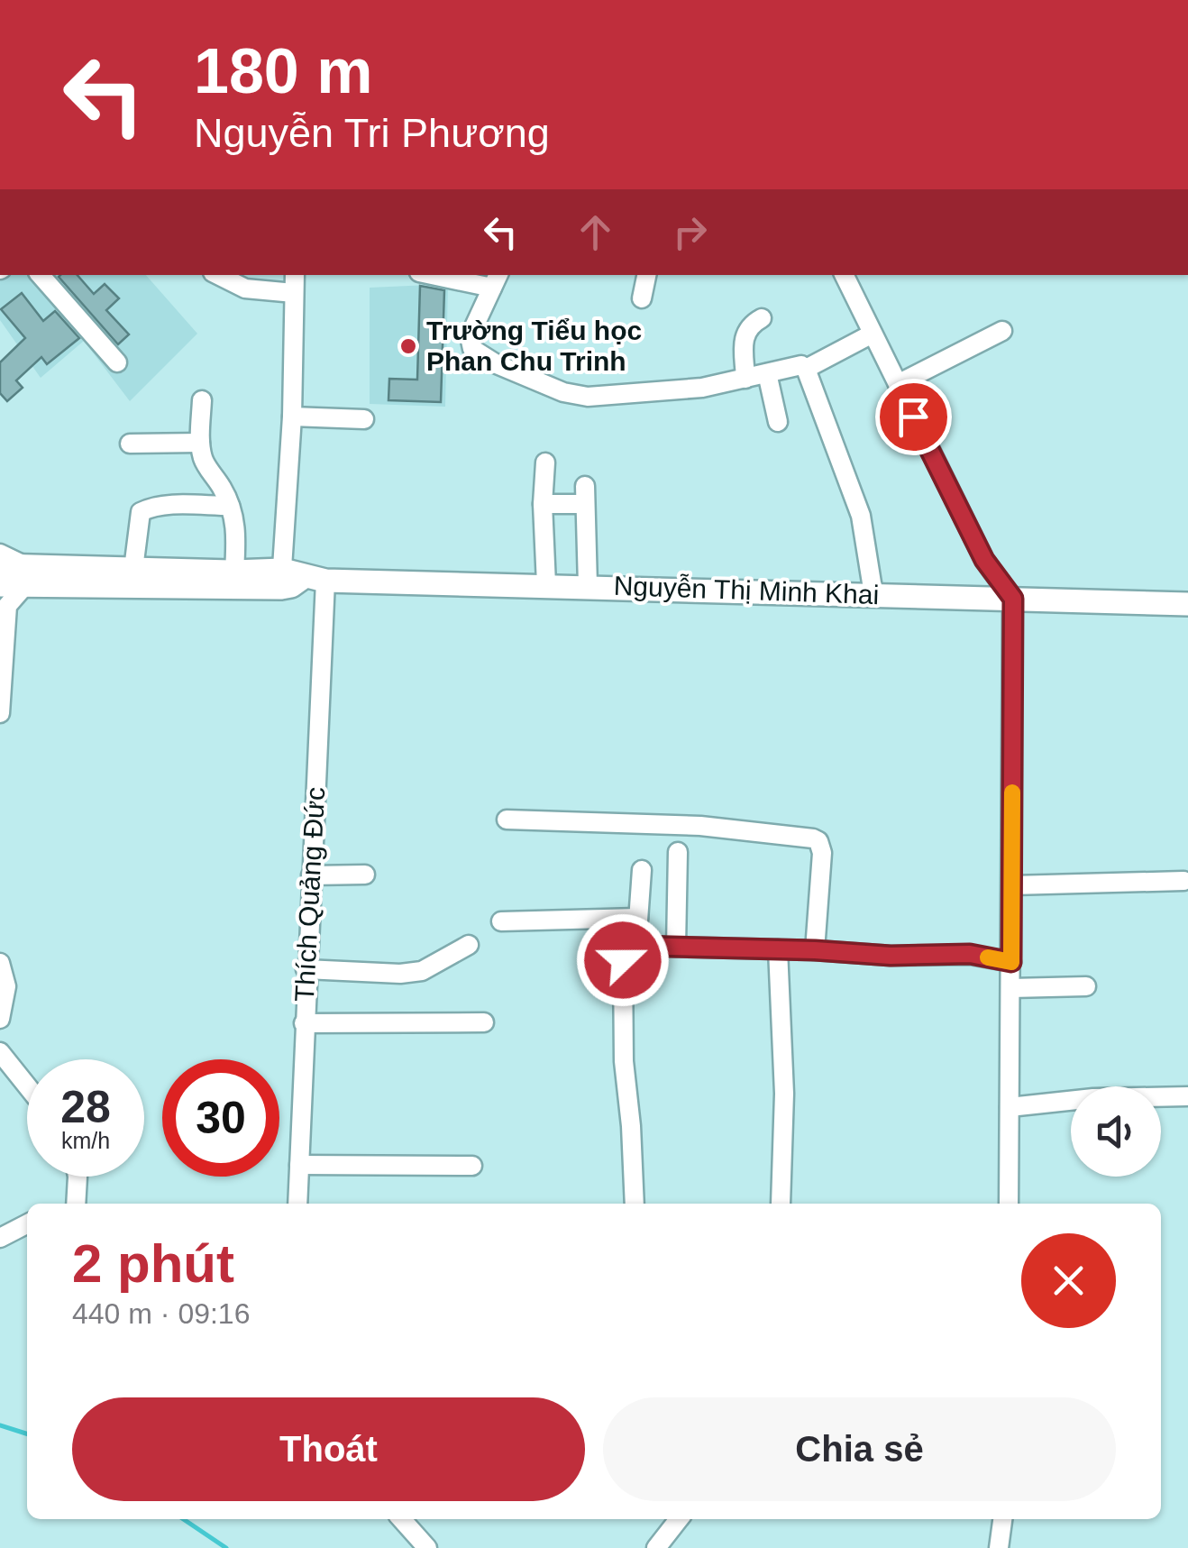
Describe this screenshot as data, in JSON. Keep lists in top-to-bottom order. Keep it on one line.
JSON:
{"streets":{"main road":["Nguyễn Thị Minh Khai"],"street":["Thích Quảng Đức"]},"crossings":[["Nguyễn Thị Minh Khai","Thích Quảng Đức"]],"places":["Trường Tiểu học Phan Chu Trinh"],"page":{"turn":["180 m","Nguyễn Tri Phương"],"speed":"28 km/h","limit":"30","heading":["2 phút","440 m · 09:16"],"buttons":["Thoát","Chia sẻ"]}}
